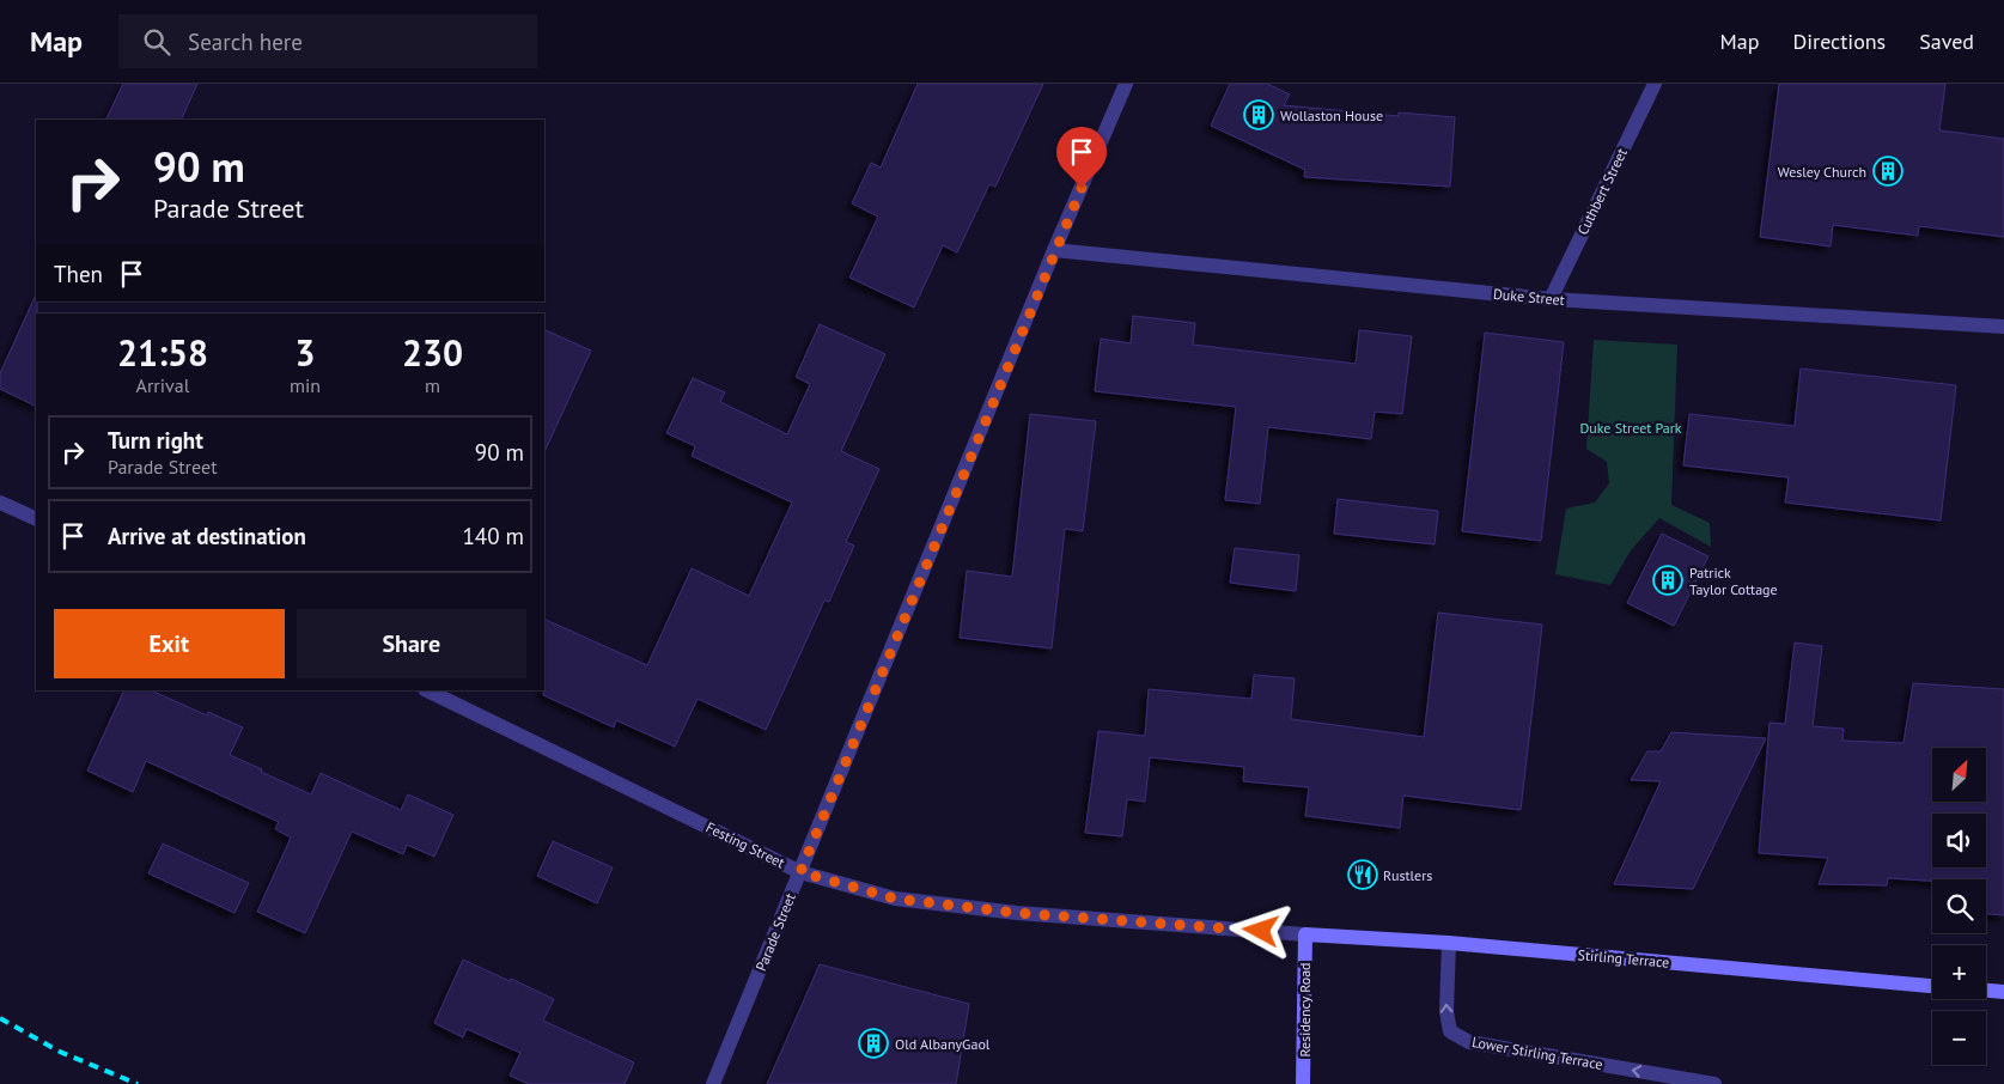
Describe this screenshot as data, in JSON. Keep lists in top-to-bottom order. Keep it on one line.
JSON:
{"streets":{"main road":["Stirling Terrace","Residency Road"],"street":["Cuthbert Street","Duke Street","Festing Street","Parade Street","Lower Stirling Terrace"]},"crossings":[["Cuthbert Street","Duke Street"],["Duke Street","Parade Street"],["Festing Street","Parade Street"],["Festing Street","Stirling Terrace"],["Festing Street","Residency Road"],["Stirling Terrace","Residency Road"],["Stirling Terrace","Lower Stirling Terrace"]],"one_way":["Lower Stirling Terrace"],"parks":["Duke Street Park"],"places":{"building":["Wollaston House","Wesley Church","Patrick Taylor Cottage","Old AlbanyGaol"],"restaurant":["Rustlers"]},"north":"top right","page":{"header":"Map","search":"Search here","nav":["Map","Directions","Saved"],"turn":["90 m","Parade Street"],"then":"Then","eta":["21:58","Arrival","3","min","230","m"],"list":[{"name":"Turn right","note":"Parade Street","value":"90 m"},{"name":"Arrive at destination","value":"140 m"}],"buttons":["Exit","Share"],"map_buttons":["+","−"]}}
